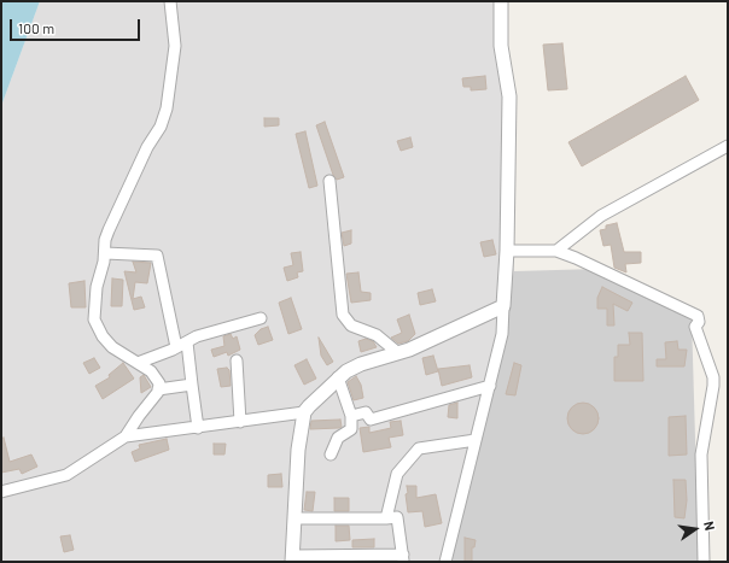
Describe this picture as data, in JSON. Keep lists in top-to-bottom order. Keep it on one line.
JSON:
{"scale_bar":"100 m","north":"right"}
